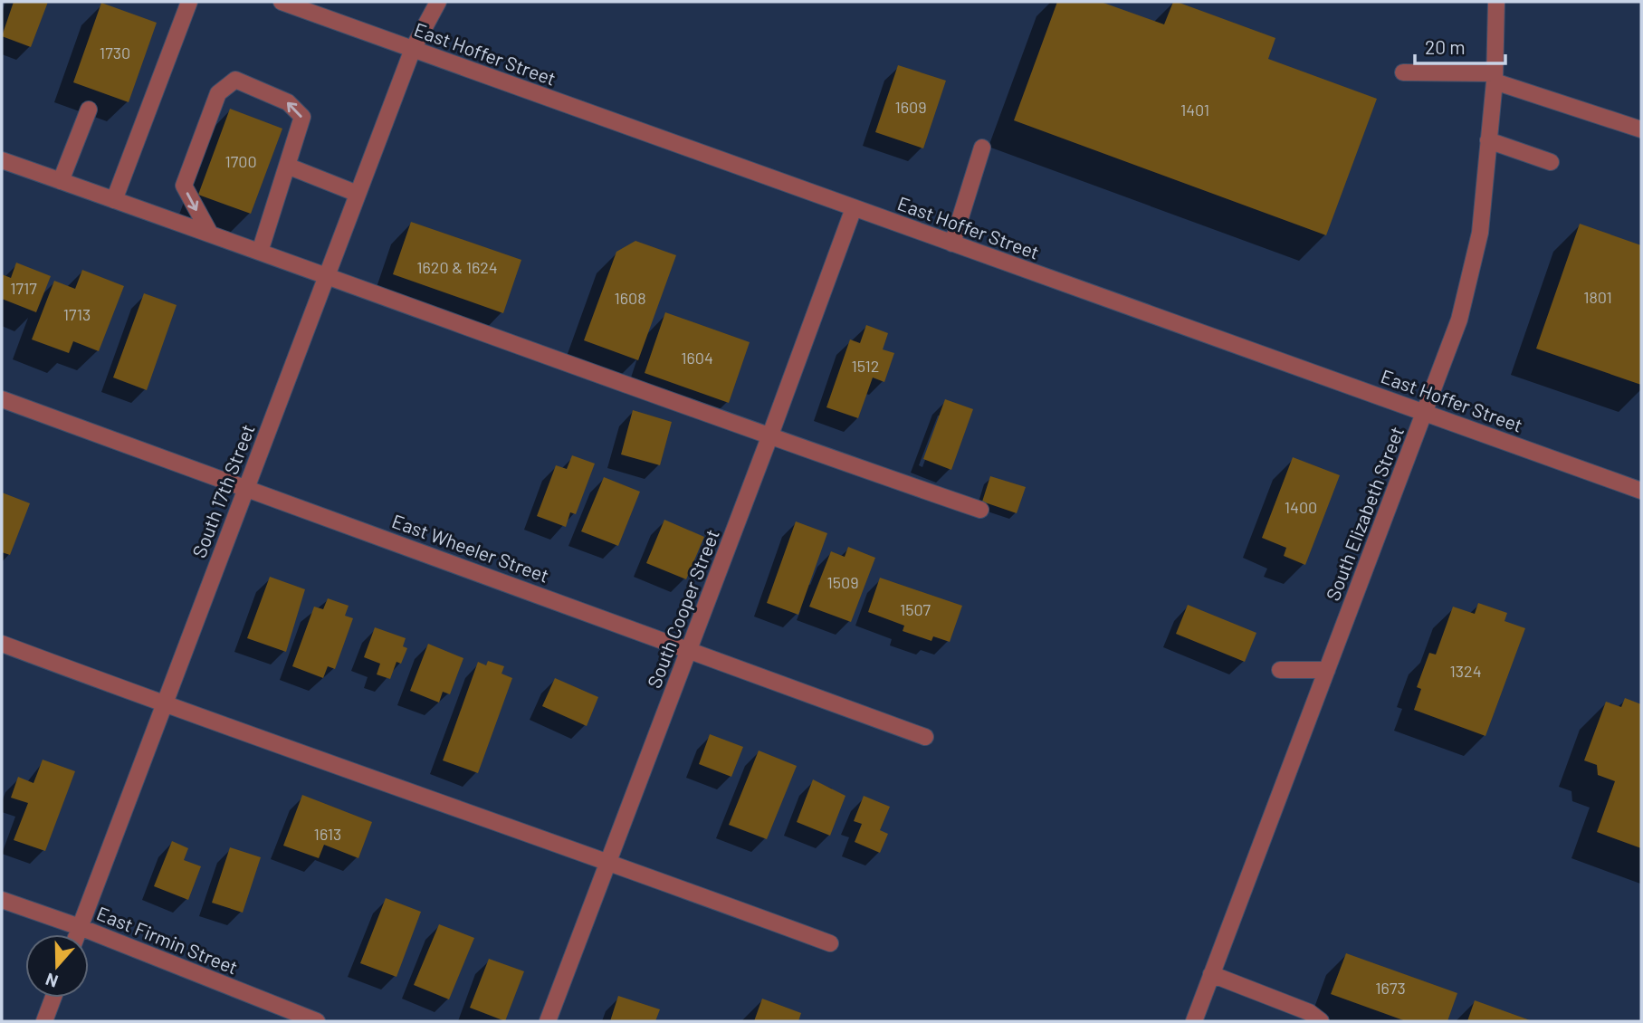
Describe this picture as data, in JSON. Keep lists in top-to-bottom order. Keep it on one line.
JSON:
{"streets":{"street":["East Hoffer Street","South 17th Street","South Elizabeth Street","East Wheeler Street","South Cooper Street","East Firmin Street"]},"crossings":[["East Hoffer Street","South 17th Street"],["East Hoffer Street","South Elizabeth Street"],["East Hoffer Street","South Cooper Street"],["South 17th Street","East Wheeler Street"],["South 17th Street","East Firmin Street"],["East Wheeler Street","South Cooper Street"]],"house_numbers":["1730","1609","1401","1700","1620 & 1624","1717","1801","1608","1713","1604","1512","1400","1509","1507","1324","1613","1673"],"scale_bar":"20 m","north":"bottom"}
